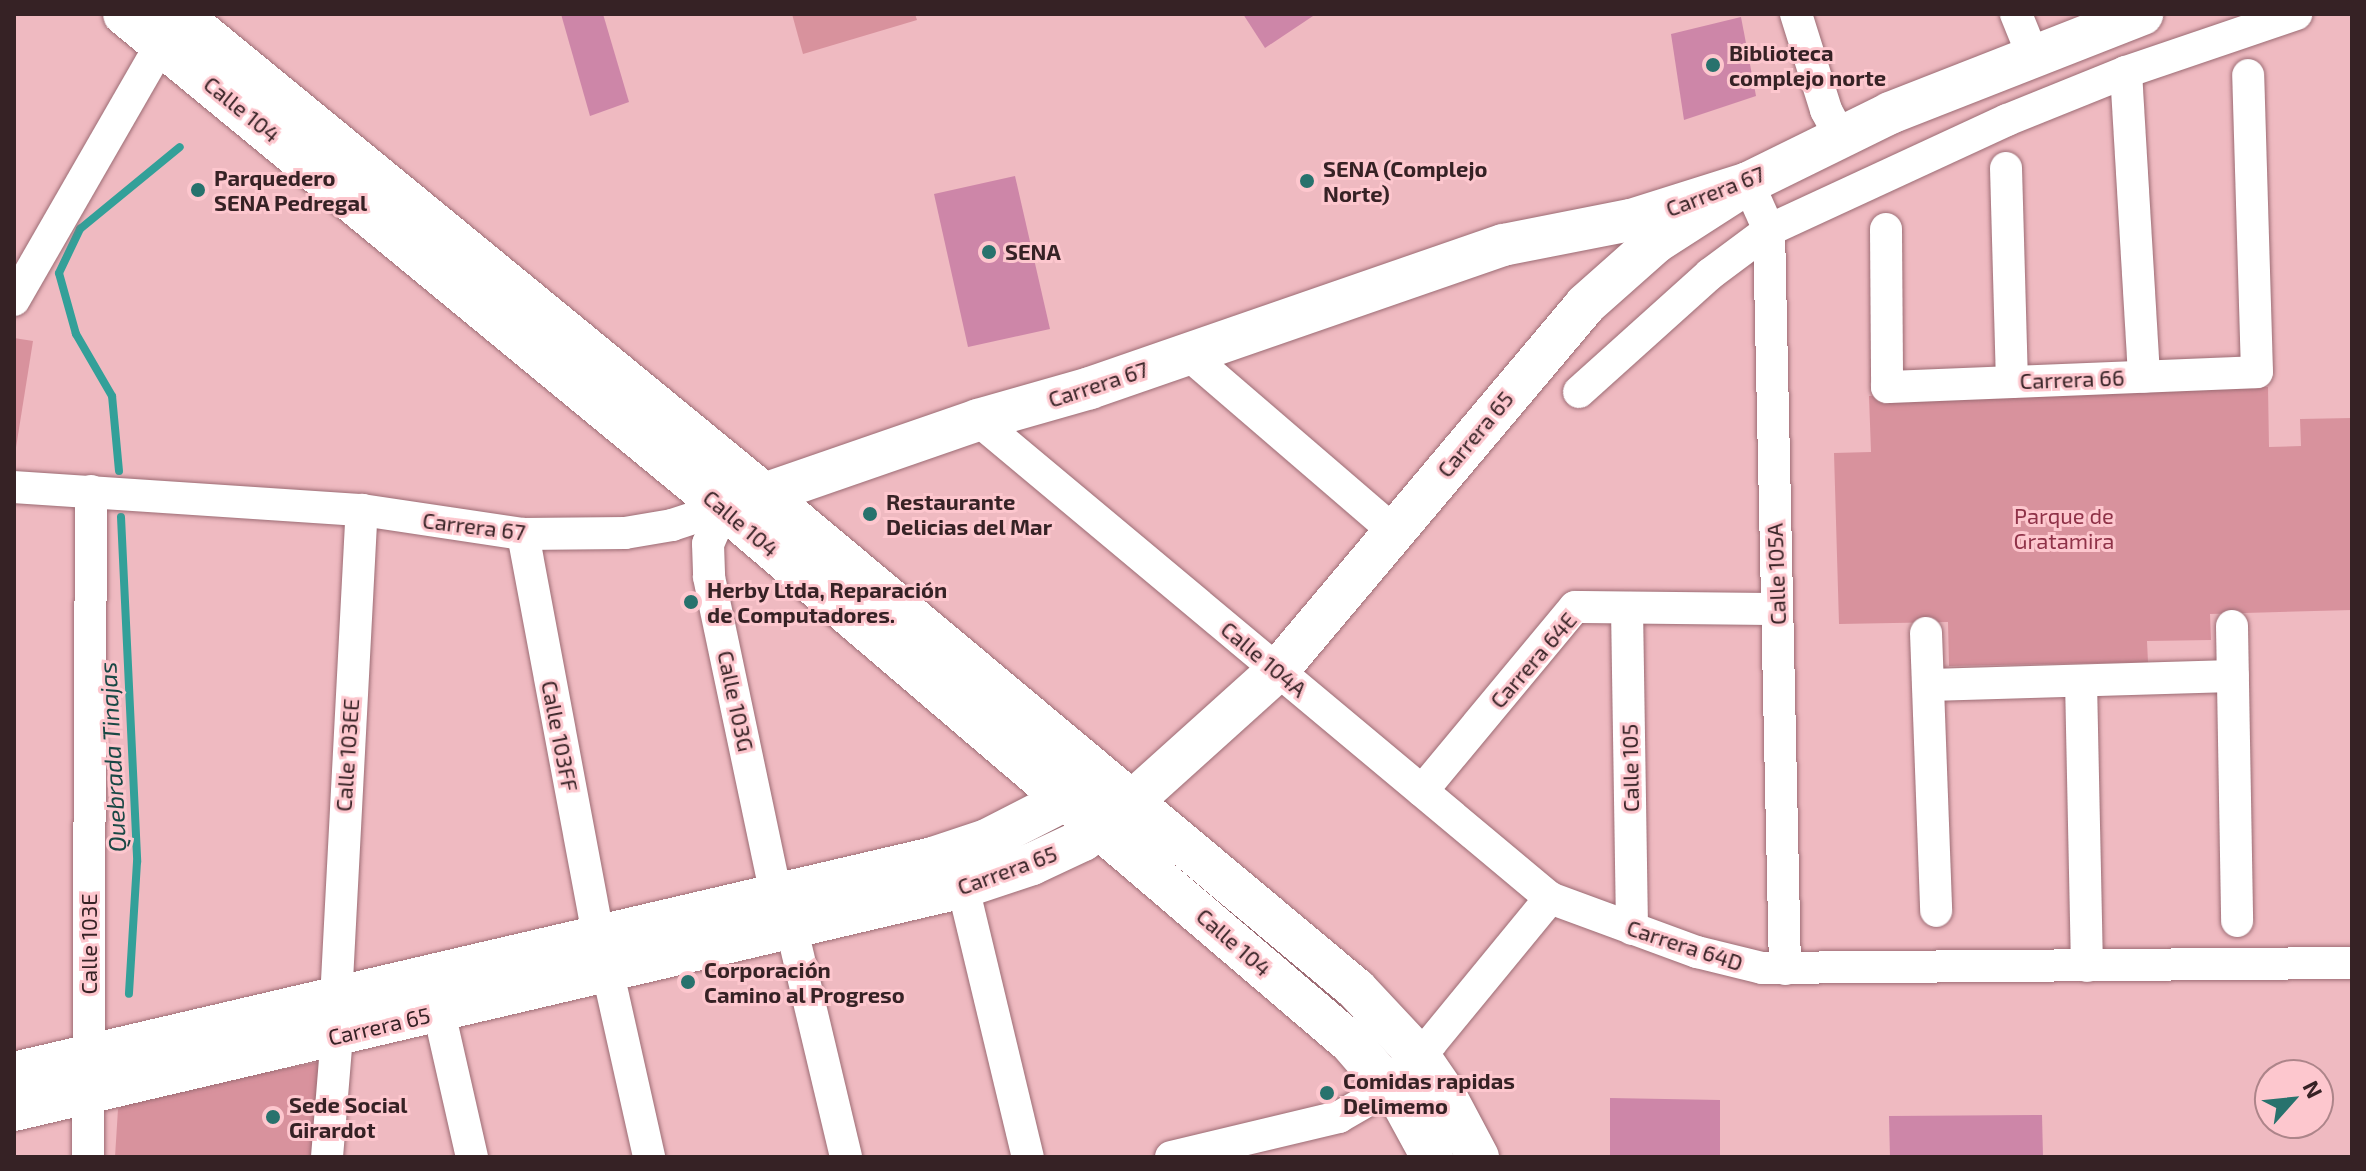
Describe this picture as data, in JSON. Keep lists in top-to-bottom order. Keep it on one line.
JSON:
{"streets":{"main road":["Calle 104","Carrera 67","Carrera 65"],"street":["Carrera 66","Calle 105A","Calle 104A","Carrera 64E","Calle 103G","Calle 103FF","Calle 103EE","Calle 105","Calle 103E","Carrera 64D"]},"crossings":[["Calle 104","Carrera 67"],["Calle 104","Carrera 65"],["Calle 104","Calle 103G"],["Carrera 67","Carrera 65"],["Carrera 67","Calle 105A"],["Carrera 67","Calle 104A"],["Carrera 67","Calle 103G"],["Carrera 67","Calle 103FF"],["Carrera 67","Calle 103EE"],["Carrera 67","Calle 103E"],["Carrera 65","Calle 105A"],["Carrera 65","Calle 104A"],["Carrera 65","Calle 103G"],["Carrera 65","Calle 103FF"],["Carrera 65","Calle 103EE"],["Carrera 65","Calle 103E"],["Calle 105A","Carrera 64E"],["Calle 105A","Carrera 64D"],["Calle 104A","Carrera 64E"],["Calle 104A","Carrera 64D"],["Carrera 64E","Calle 105"],["Calle 105","Carrera 64D"]],"water":["Quebrada Tinajas"],"parks":["Parque de Gratamira"],"places":["Biblioteca complejo norte","SENA (Complejo Norte)","Parquedero SENA Pedregal","SENA","Restaurante Delicias del Mar","Herby Ltda, Reparación de Computadores.","Corporación Camino al Progreso","Comidas rapidas Delimemo","Sede Social Girardot"],"north":"top right"}
